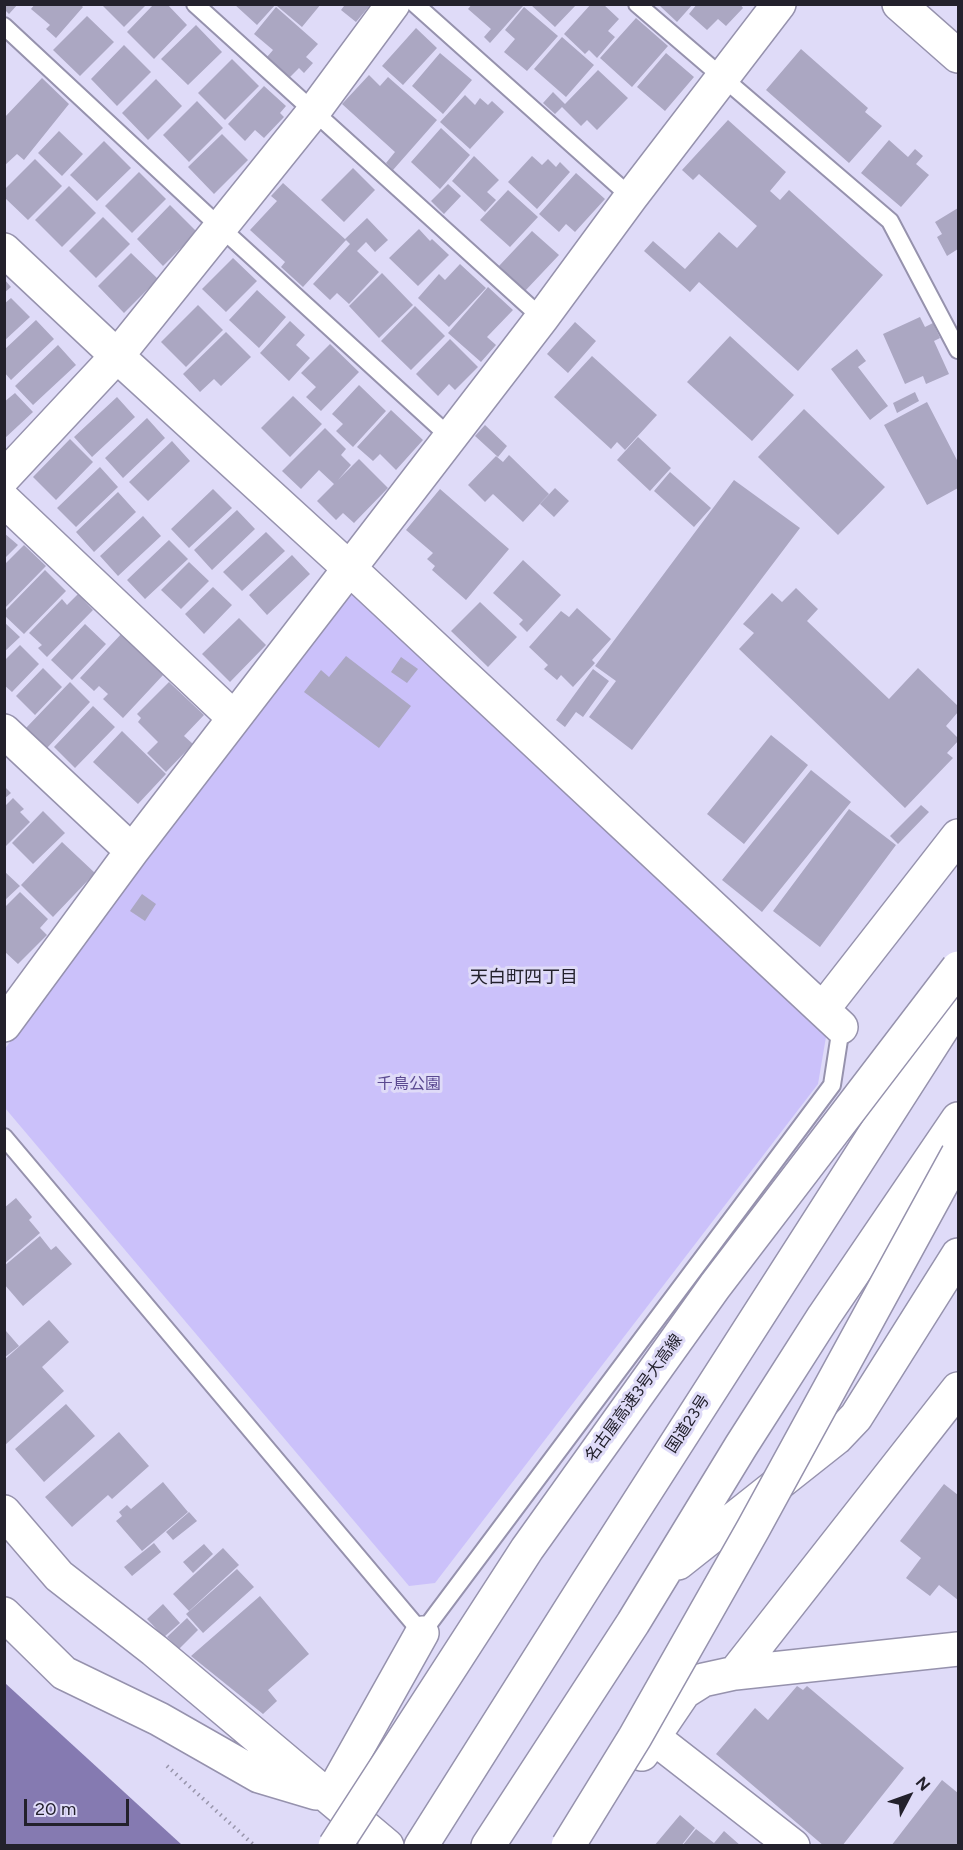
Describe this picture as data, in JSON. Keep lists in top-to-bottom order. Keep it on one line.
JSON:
{"streets":{"main road":["名古屋高速3号大高線","国道23号"]},"districts":["天白町四丁目"],"parks":["千鳥公園"],"scale_bar":"20 m","north":"top right"}
